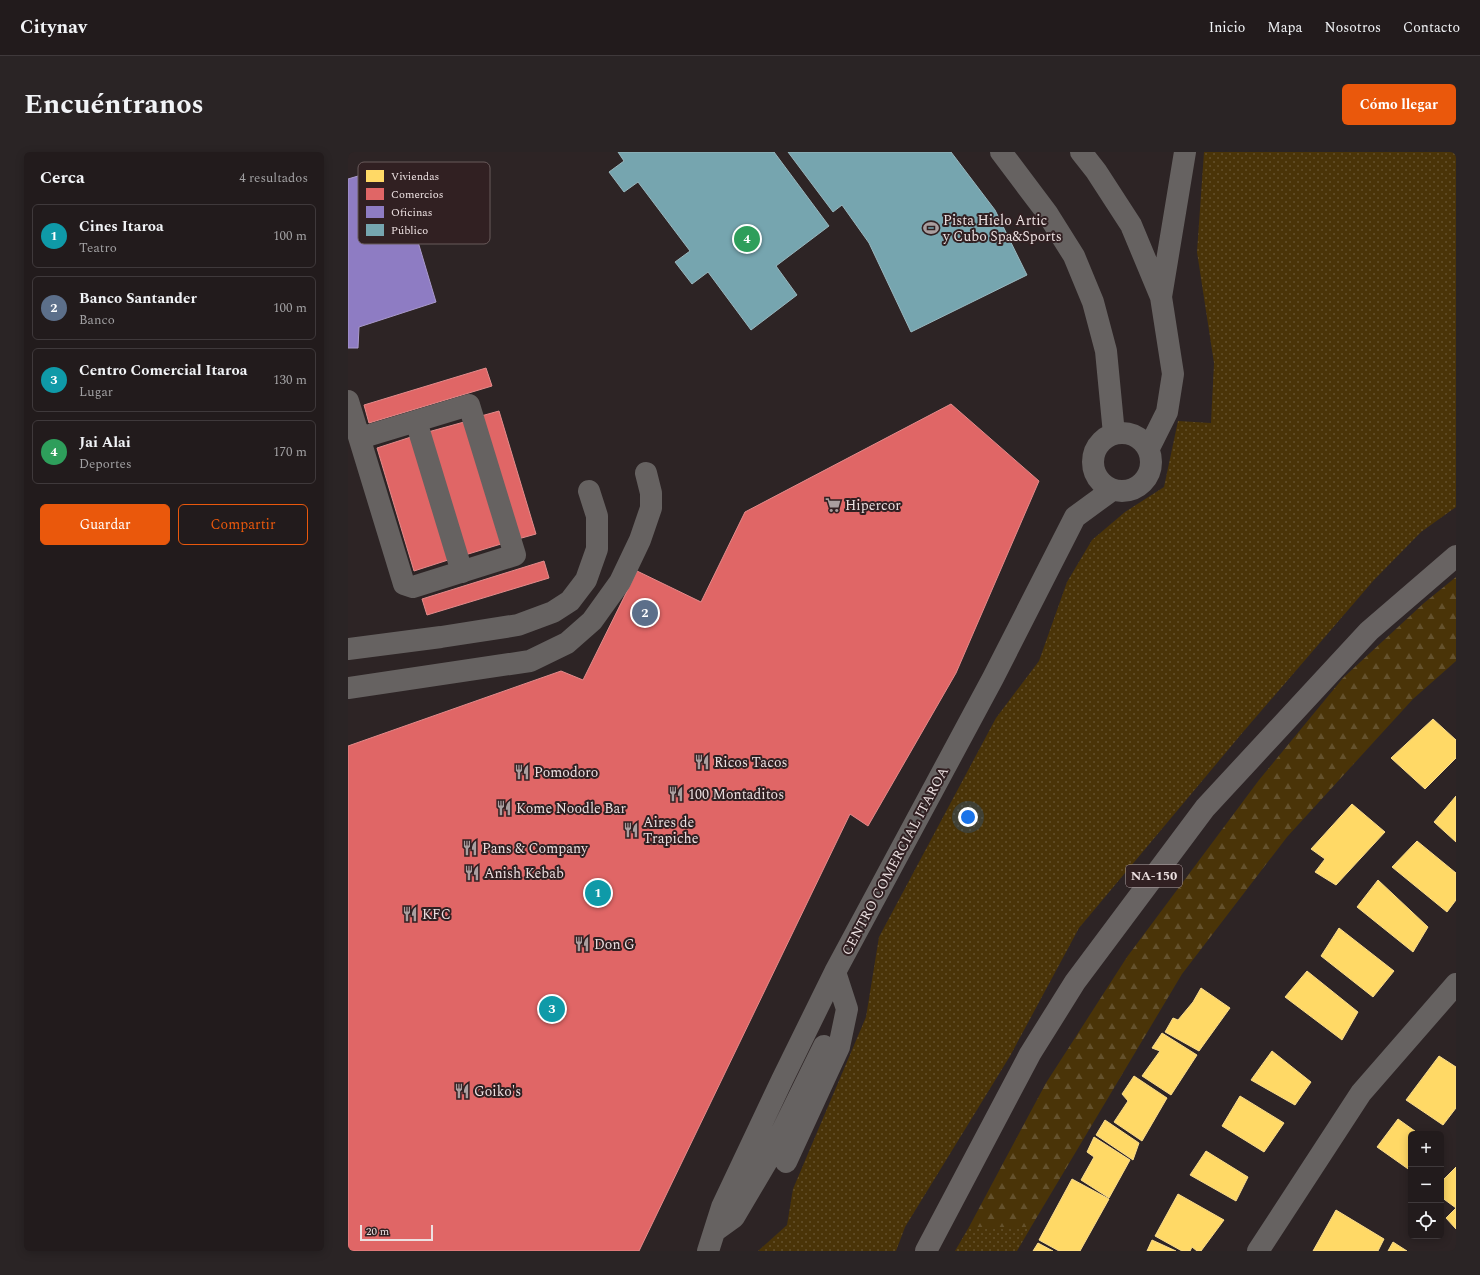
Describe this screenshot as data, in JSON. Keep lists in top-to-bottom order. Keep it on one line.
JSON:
{"streets":{"main road":["NA-150"],"street":["CENTRO COMERCIAL ITAROA"]},"places":{"sports":["Pista Hielo Artic y Cubo Spa&Sports"],"supermarket":["Hipercor"],"restaurant":["Ricos Tacos","Pomodoro","100 Montaditos","Kome Noodle Bar","Aires de Trapiche","Pans & Company","Anish Kebab","KFC","Don G","Goiko's"]},"legend":["Viviendas","Comercios","Oficinas","Público"],"scale_bar":"20 m","page":{"header":"Citynav","nav":["Inicio","Mapa","Nosotros","Contacto"],"title":"Encuéntranos","buttons":["Cómo llegar",["Guardar","Compartir"]],"heading":["Cerca","4 resultados"],"list":[{"mark":"1","name":"Cines Itaroa","note":"Teatro","value":"100 m"},{"mark":"2","name":"Banco Santander","note":"Banco","value":"100 m"},{"mark":"3","name":"Centro Comercial Itaroa","note":"Lugar","value":"130 m"},{"mark":"4","name":"Jai Alai","note":"Deportes","value":"170 m"}],"pins":["4","2","1","3"],"map_buttons":["+","−"],"scale":"20 m"}}
